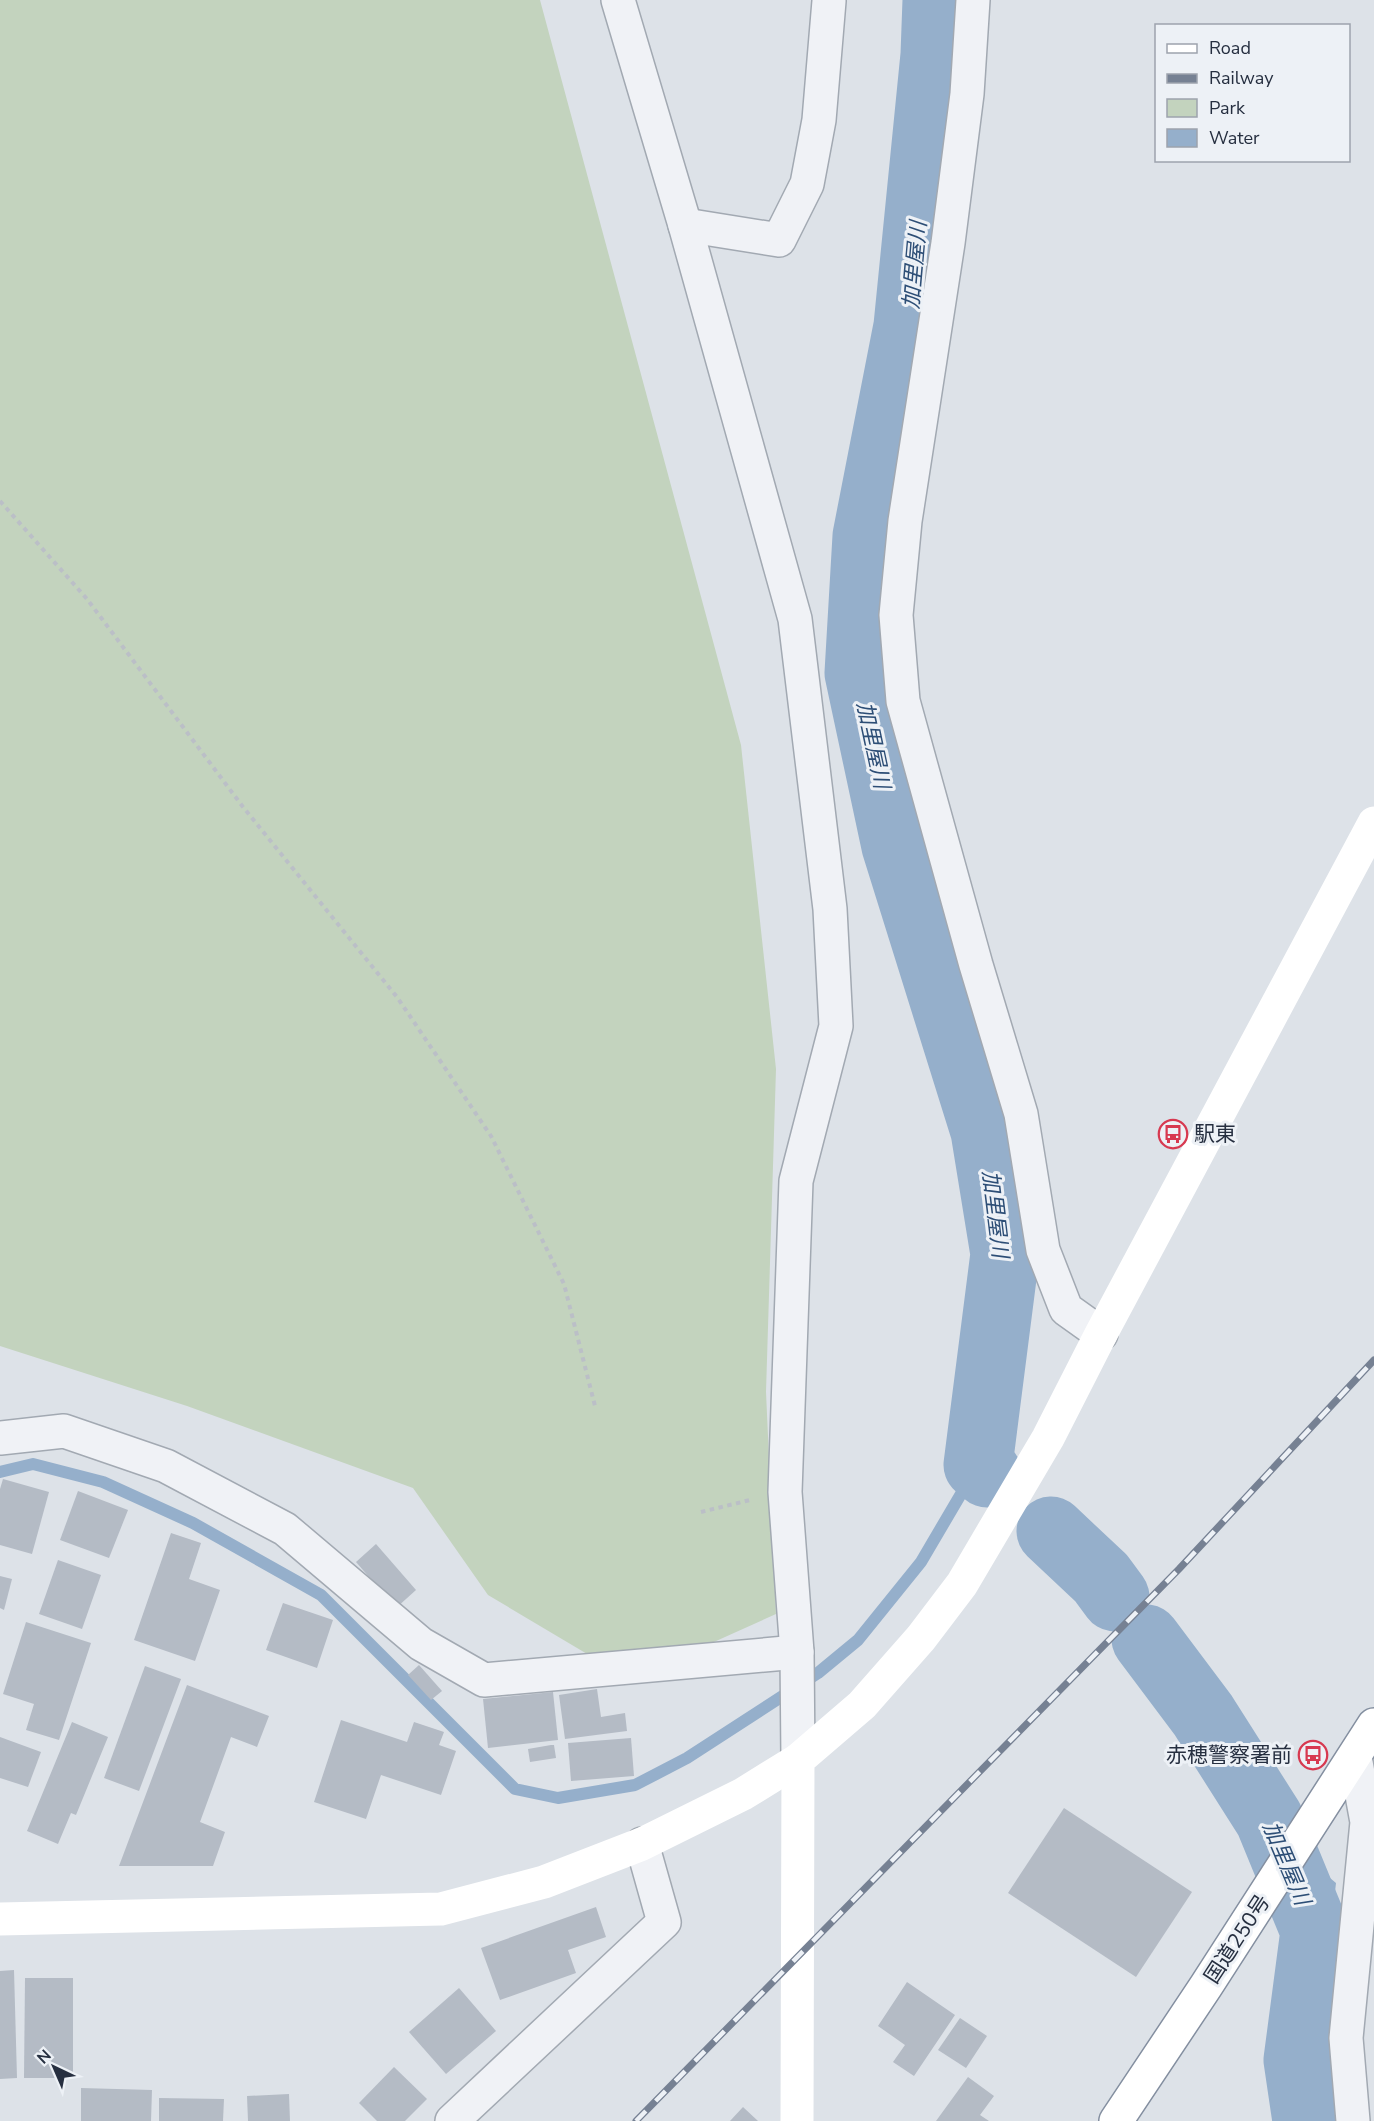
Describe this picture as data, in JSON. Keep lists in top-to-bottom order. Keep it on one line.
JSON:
{"streets":{"main road":["国道250号"]},"water":["加里屋川"],"places":{"bus stop":["駅東","赤穂警察署前"]},"legend":["Road","Railway","Park","Water"],"north":"top left"}
